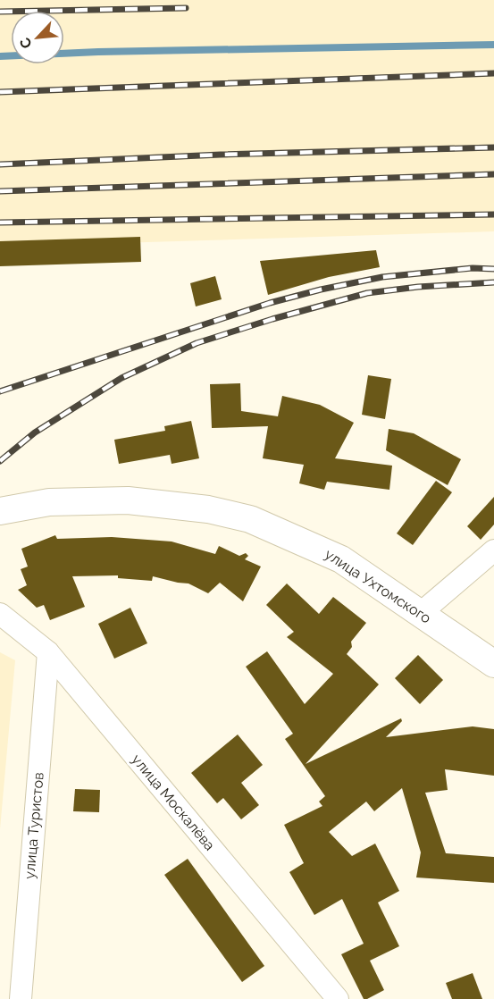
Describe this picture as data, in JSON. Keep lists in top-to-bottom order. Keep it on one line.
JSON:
{"streets":{"street":["улица Ухтомского","улица Москалёва","улица Туристов"]},"crossings":[["улица Москалёва","улица Туристов"]],"north":"bottom left"}
